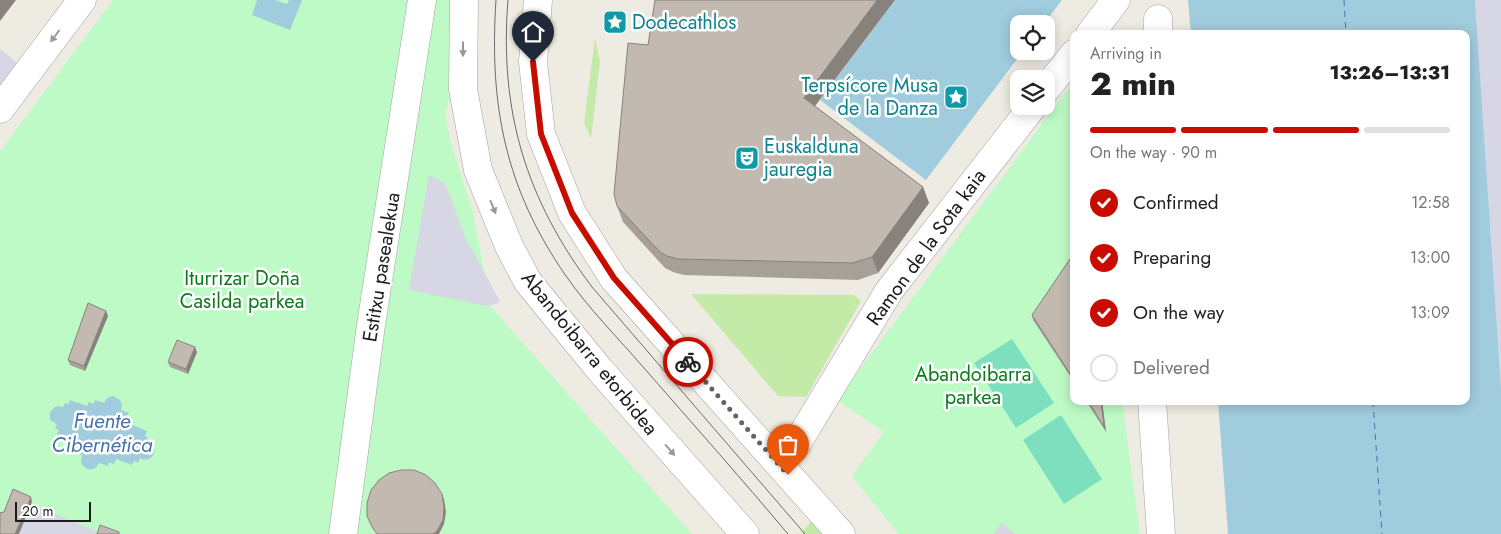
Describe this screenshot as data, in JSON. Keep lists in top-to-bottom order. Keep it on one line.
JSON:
{"streets":{"street":["Ramon de la Sota kaia","Estitxu pasealekua","Abandoibarra etorbidea"]},"water":["Fuente Cibernética"],"parks":["Iturrizar Doña Casilda parkea","Abandoibarra parkea"],"places":{"place":["Dodecathlos","Terpsícore Musa de la Danza"],"theatre":["Euskalduna jauregia"]},"scale_bar":"20 m","page":{"heading":["2 min","Arriving in","13:26–13:31"],"bar":"On the way · 90 m","list":[["Confirmed","12:58"],["Preparing","13:00"],["On the way","13:09"],"Delivered"],"scale":"20 m"}}
